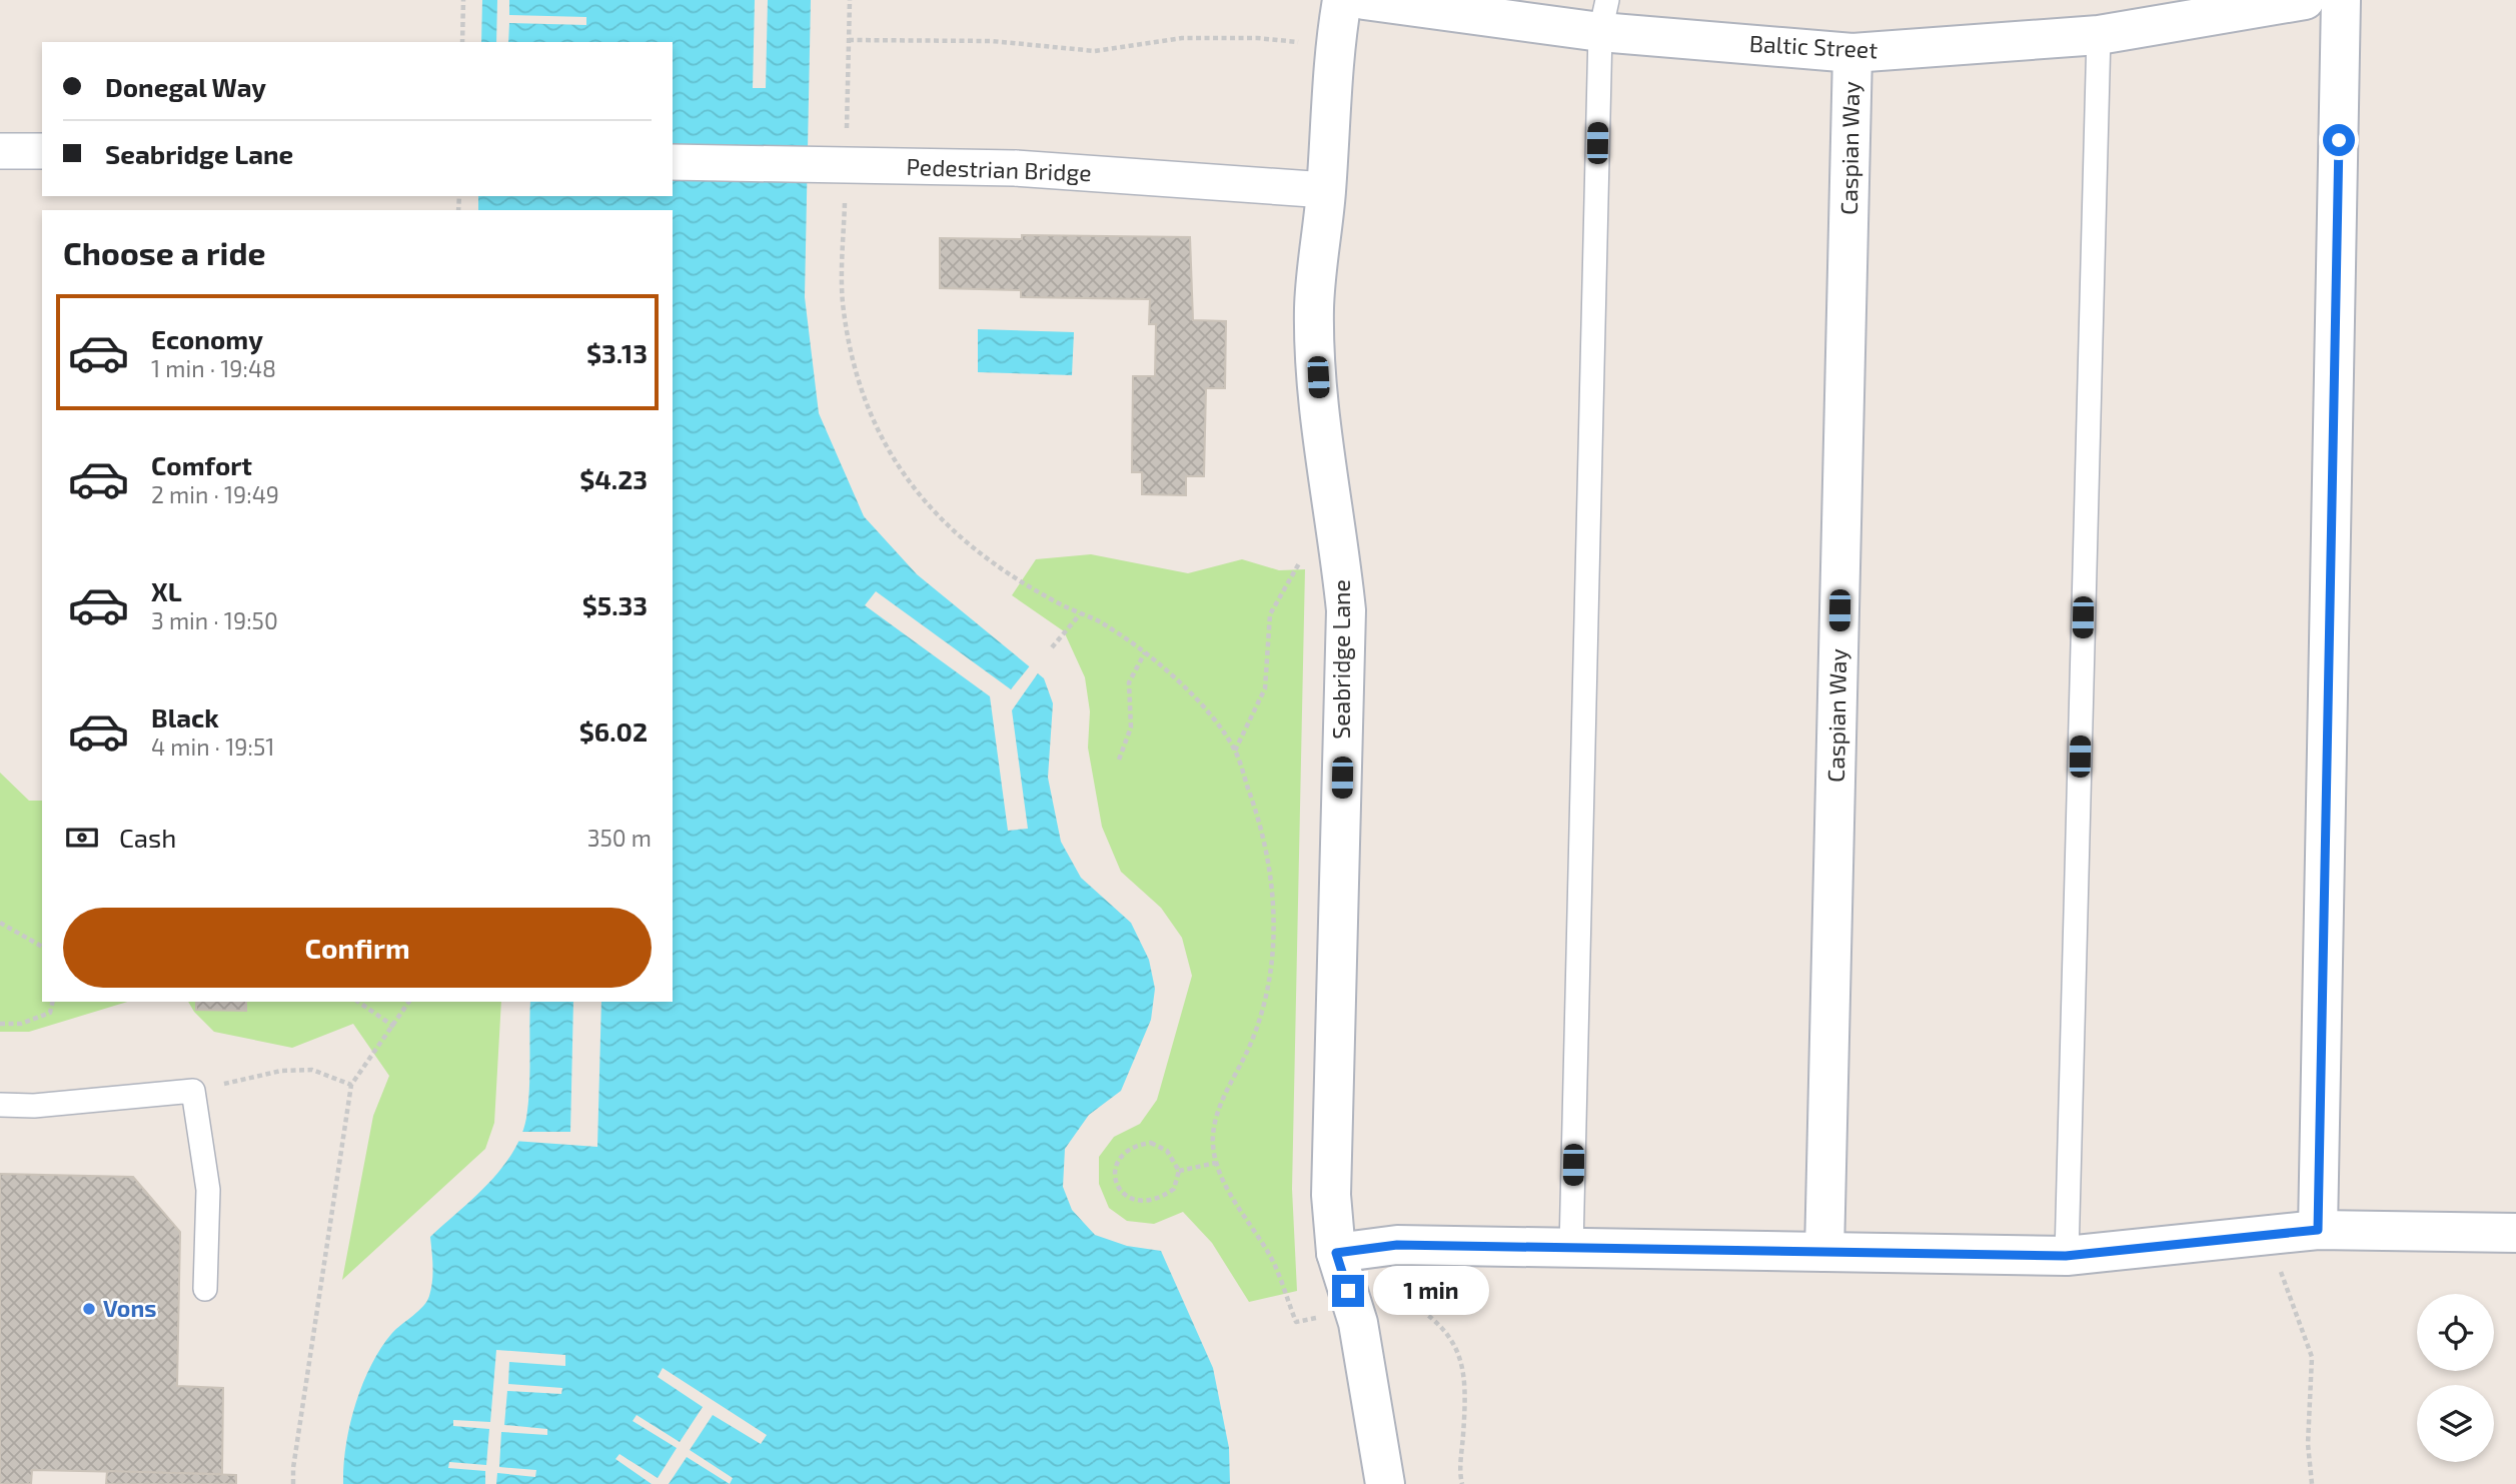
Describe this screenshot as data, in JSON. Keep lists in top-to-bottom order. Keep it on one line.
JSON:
{"streets":{"street":["Baltic Street","Caspian Way","Pedestrian Bridge","Seabridge Lane"]},"crossings":[["Baltic Street","Caspian Way"],["Pedestrian Bridge","Seabridge Lane"]],"places":["Vons"],"page":{"banner":["Donegal Way","Seabridge Lane"],"heading":"Choose a ride","list":[{"name":"Economy","note":"1 min · 19:48","value":"$3.13"},{"name":"Comfort","note":"2 min · 19:49","value":"$4.23"},{"name":"XL","note":"3 min · 19:50","value":"$5.33"},{"name":"Black","note":"4 min · 19:51","value":"$6.02"}],"pay":["Cash","350 m"],"buttons":"Confirm","bubble":"1 min"}}
